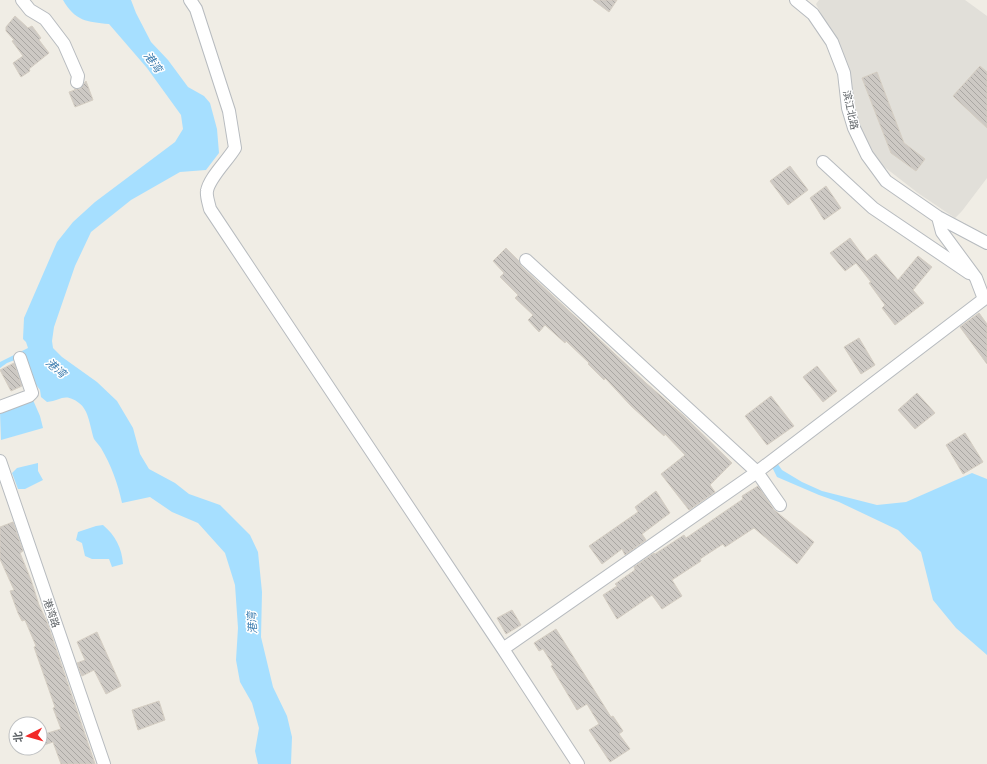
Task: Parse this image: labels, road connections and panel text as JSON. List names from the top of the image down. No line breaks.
{"streets":{"street":["滨江北路","港湾路"]},"water":["港湾"],"north":"left"}
